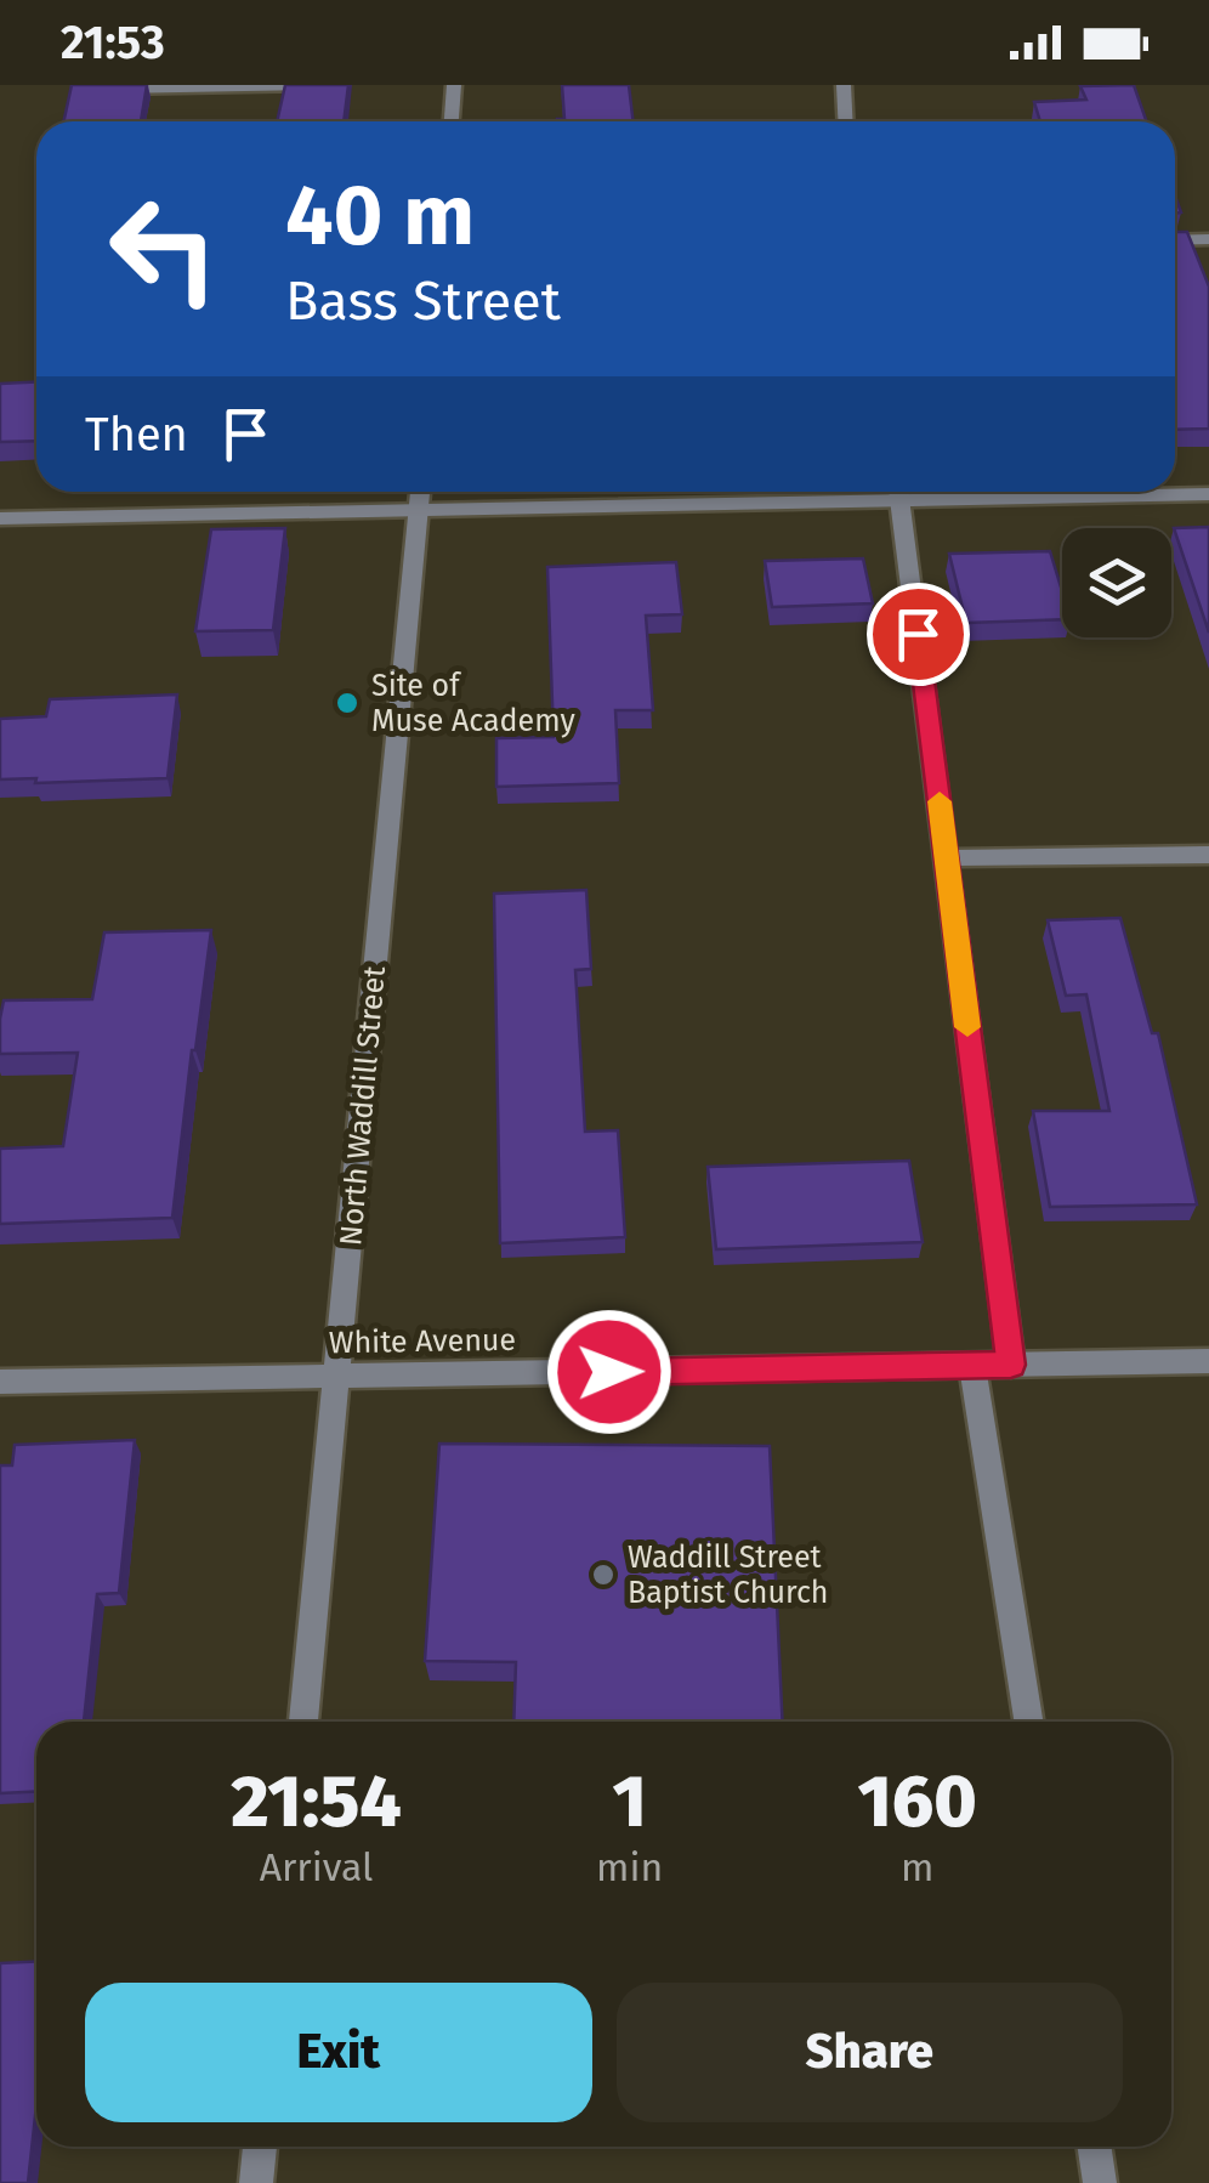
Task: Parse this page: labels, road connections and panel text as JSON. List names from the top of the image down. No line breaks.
{"streets":{"street":["North Waddill Street","White Avenue"]},"crossings":[["North Waddill Street","White Avenue"]],"places":["Site of Muse Academy","Waddill Street Baptist Church"],"page":{"status":"21:53","turn":["40 m","Bass Street"],"then":"Then","eta":["21:54","Arrival","1","min","160","m"],"buttons":["Exit","Share"]}}
